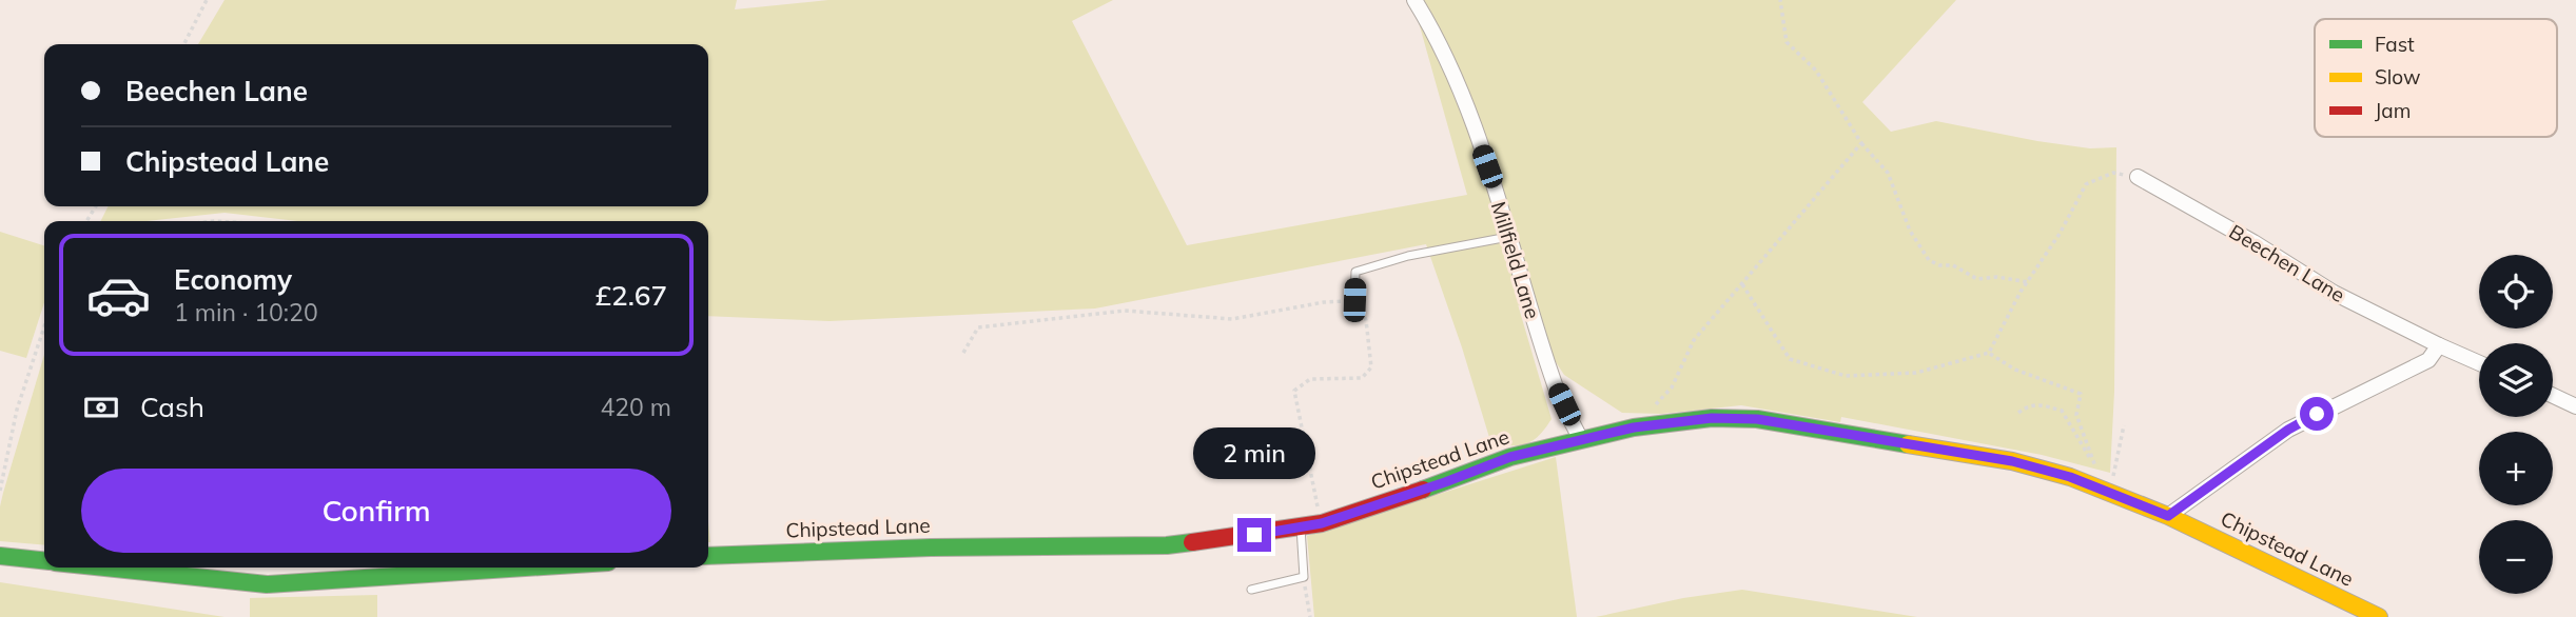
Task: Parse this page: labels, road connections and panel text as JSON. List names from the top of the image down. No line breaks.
{"streets":{"street":["Millfield Lane","Beechen Lane","Chipstead Lane"]},"crossings":[["Millfield Lane","Chipstead Lane"]],"legend":["Fast","Slow","Jam"],"page":{"banner":["Beechen Lane","Chipstead Lane"],"list":[{"name":"Economy","note":"1 min · 10:20","value":"£2.67"}],"map_buttons":["+","−"],"pay":["Cash","420 m"],"bubble":"2 min","buttons":"Confirm"}}
